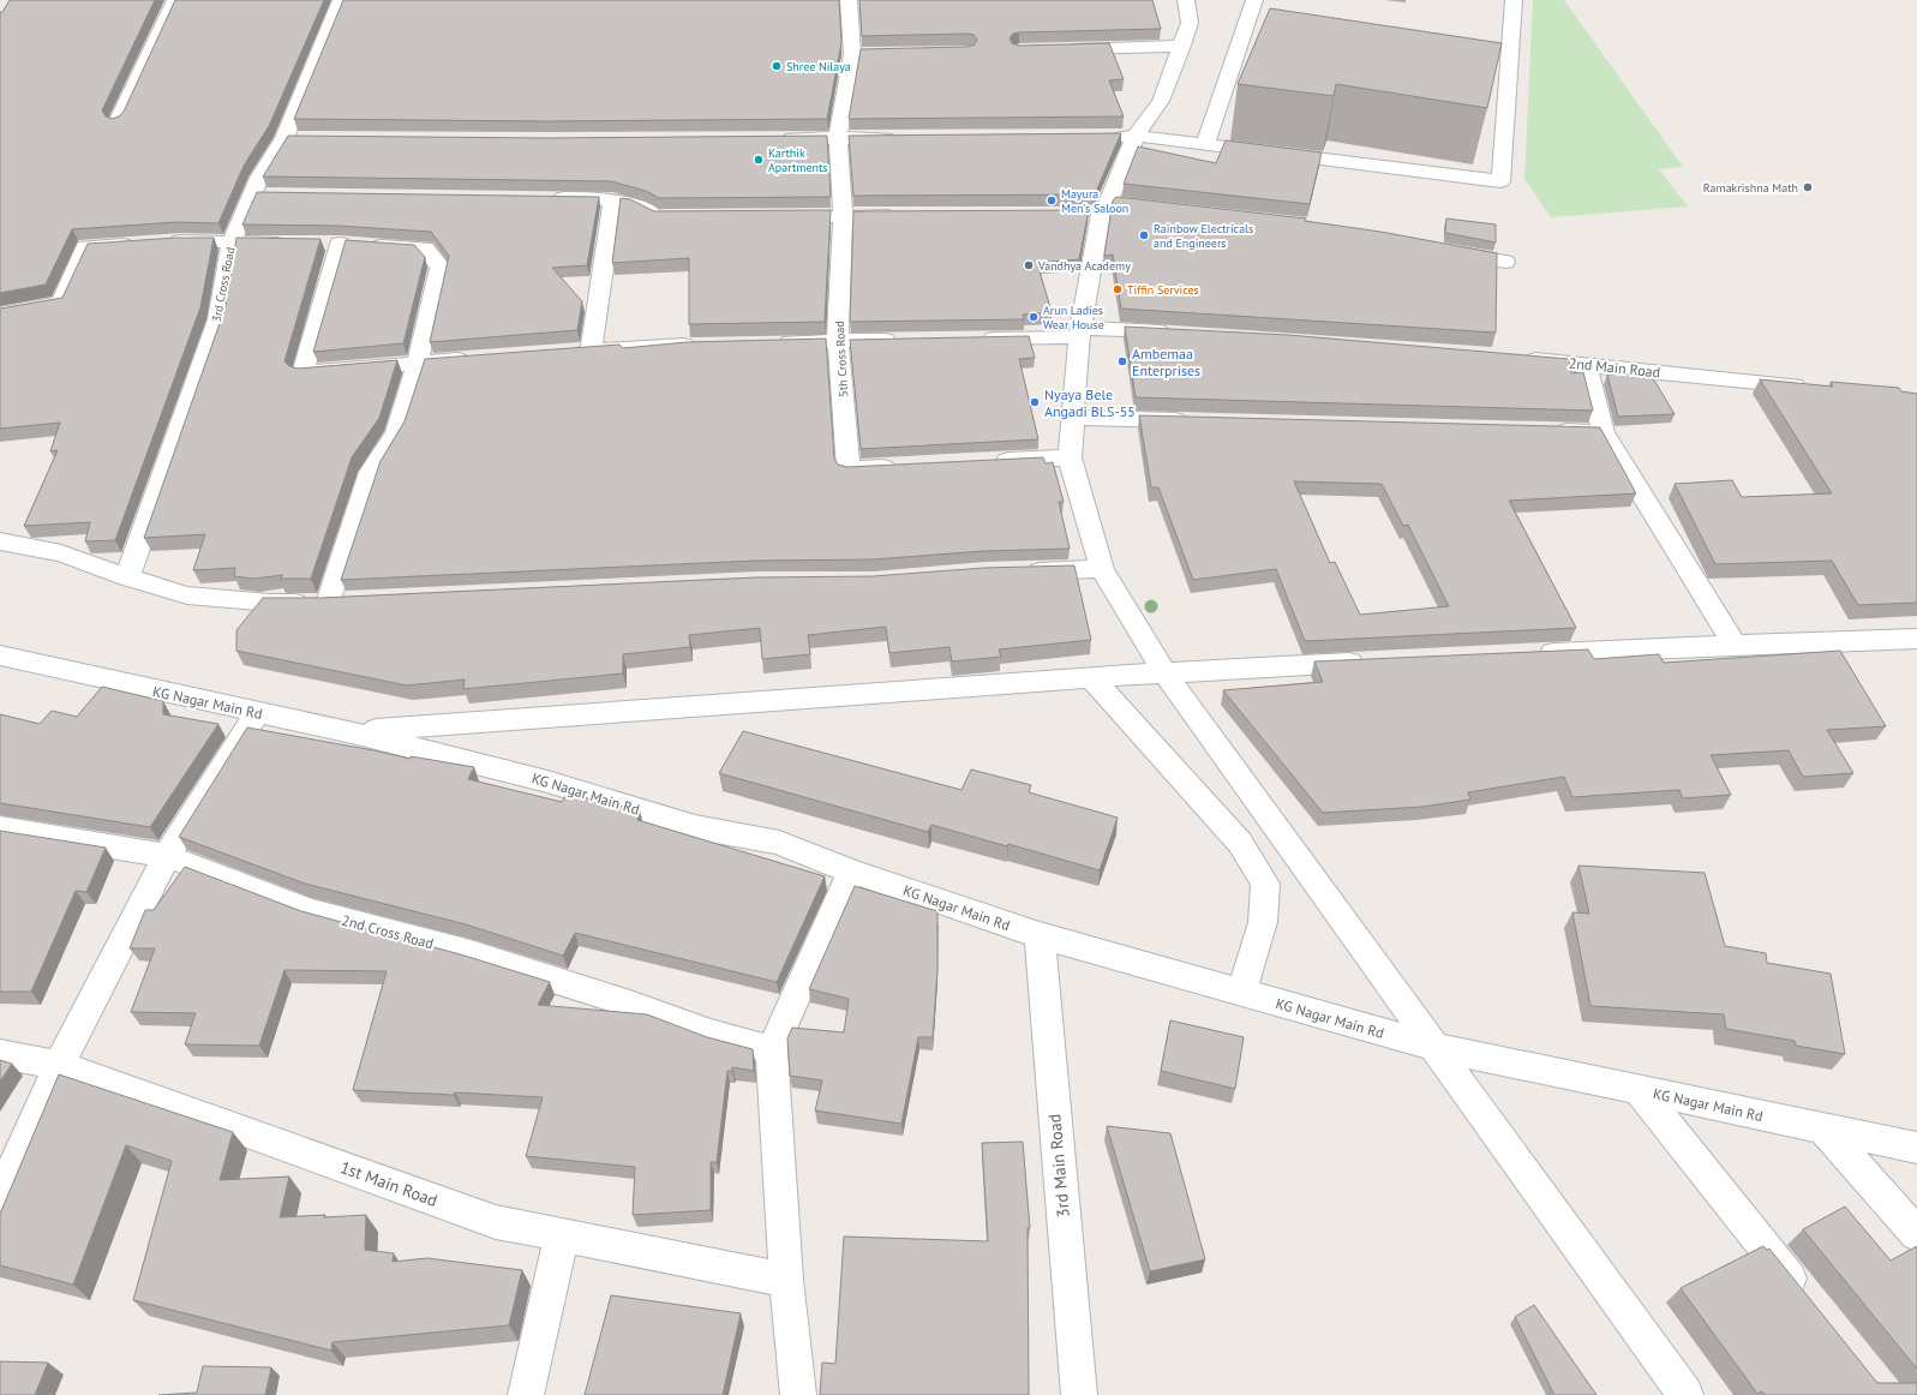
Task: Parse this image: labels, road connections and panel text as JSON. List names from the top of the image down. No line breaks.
{"streets":{"street":["3rd Cross Road","5th Cross Road","2nd Main Road","KG Nagar Main Rd","2nd Cross Road","3rd Main Road","1st Main Road"]},"crossings":[["KG Nagar Main Rd","3rd Main Road"]],"places":["Shree Nilaya","Karthik Apartments","Ramakrishna Math","Mayura Men's Saloon","Rainbow Electricals and Engineers","Vandhya Academy","Tiffin Services","Arun Ladies Wear House","Ambemaa Enterprises","Nyaya Bele Angadi BLS-55"]}
